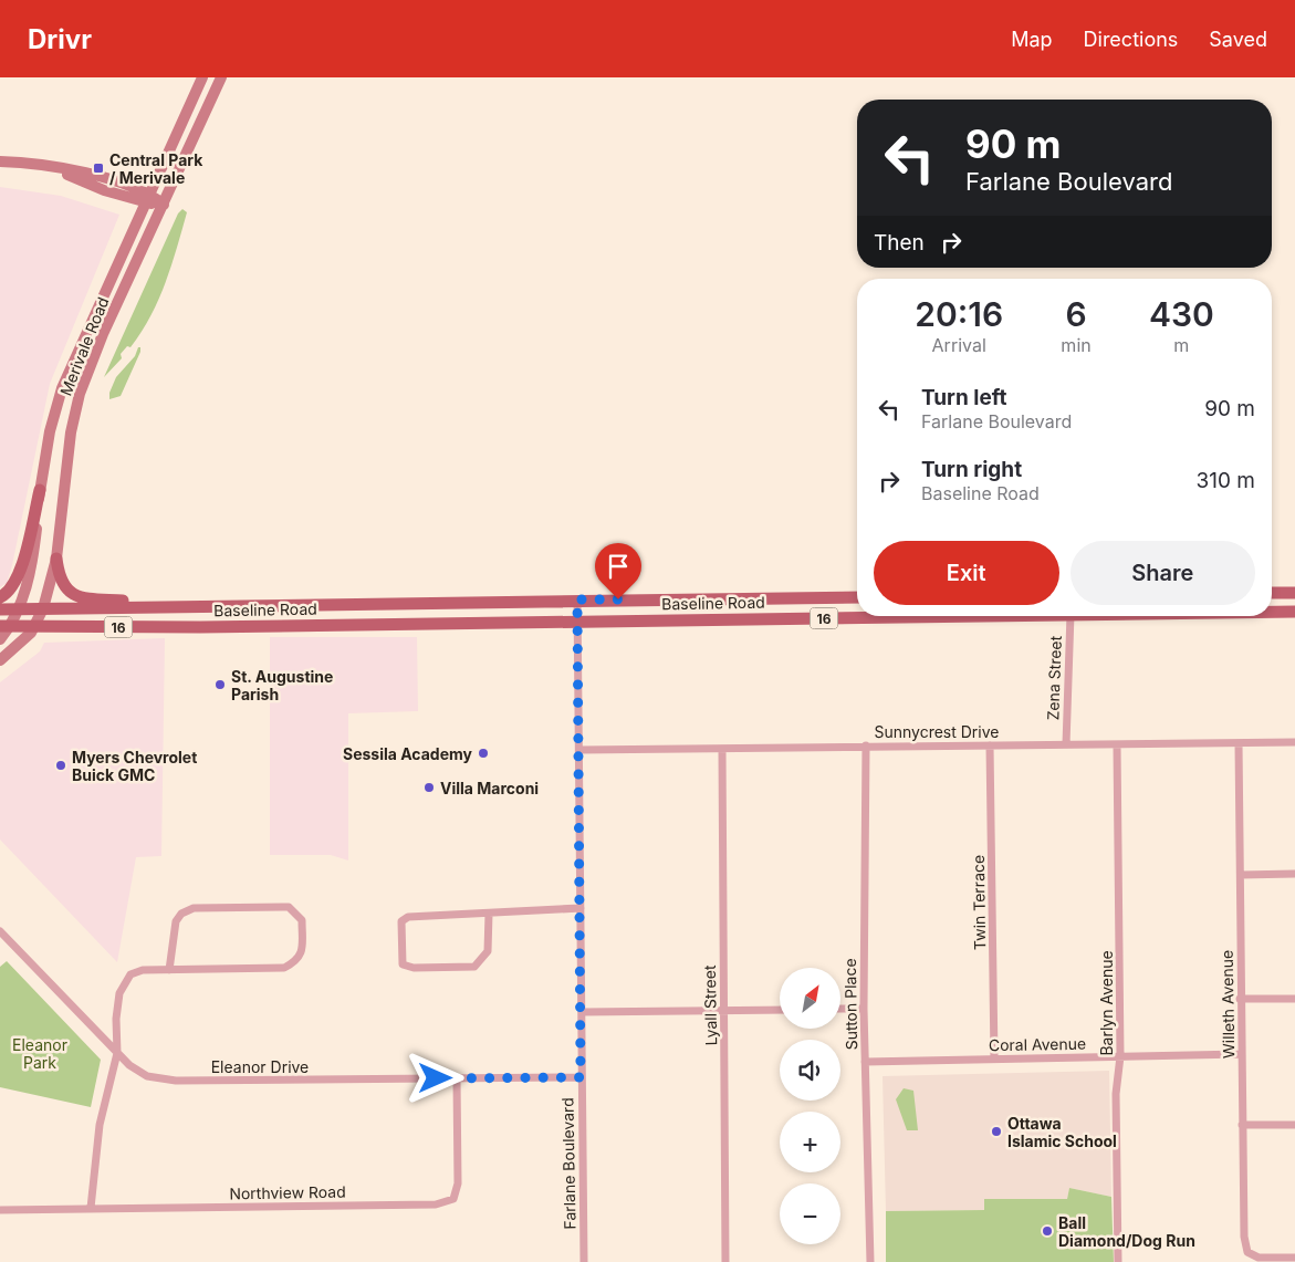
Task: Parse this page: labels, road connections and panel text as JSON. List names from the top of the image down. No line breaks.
{"streets":{"main road":["Merivale Road","Baseline Road","16"],"street":["Zena Street","Sunnycrest Drive","Twin Terrace","Barlyn Avenue","Sutton Place","Willeth Avenue","Lyall Street","Coral Avenue","Eleanor Drive","Farlane Boulevard","Northview Road"]},"crossings":[["Merivale Road","Baseline Road"],["Baseline Road","Farlane Boulevard"],["Zena Street","Sunnycrest Drive"],["Sunnycrest Drive","Twin Terrace"],["Sunnycrest Drive","Barlyn Avenue"],["Sunnycrest Drive","Sutton Place"],["Sunnycrest Drive","Willeth Avenue"],["Sunnycrest Drive","Lyall Street"],["Sunnycrest Drive","Farlane Boulevard"],["Twin Terrace","Coral Avenue"],["Barlyn Avenue","Coral Avenue"],["Sutton Place","Coral Avenue"],["Willeth Avenue","Coral Avenue"],["Eleanor Drive","Farlane Boulevard"],["Eleanor Drive","Northview Road"]],"parks":["Eleanor Park"],"places":{"transit":["Central Park / Merivale"],"other":["St. Augustine Parish","Sessila Academy","Myers Chevrolet Buick GMC","Villa Marconi","Ottawa Islamic School","Ball Diamond/Dog Run"]},"north":"top right","page":{"header":"Drivr","nav":["Map","Directions","Saved"],"turn":["90 m","Farlane Boulevard"],"then":"Then","eta":["20:16","Arrival","6","min","430","m"],"list":[{"name":"Turn left","note":"Farlane Boulevard","value":"90 m"},{"name":"Turn right","note":"Baseline Road","value":"310 m"}],"buttons":["Exit","Share"],"map_buttons":["+","−"]}}
